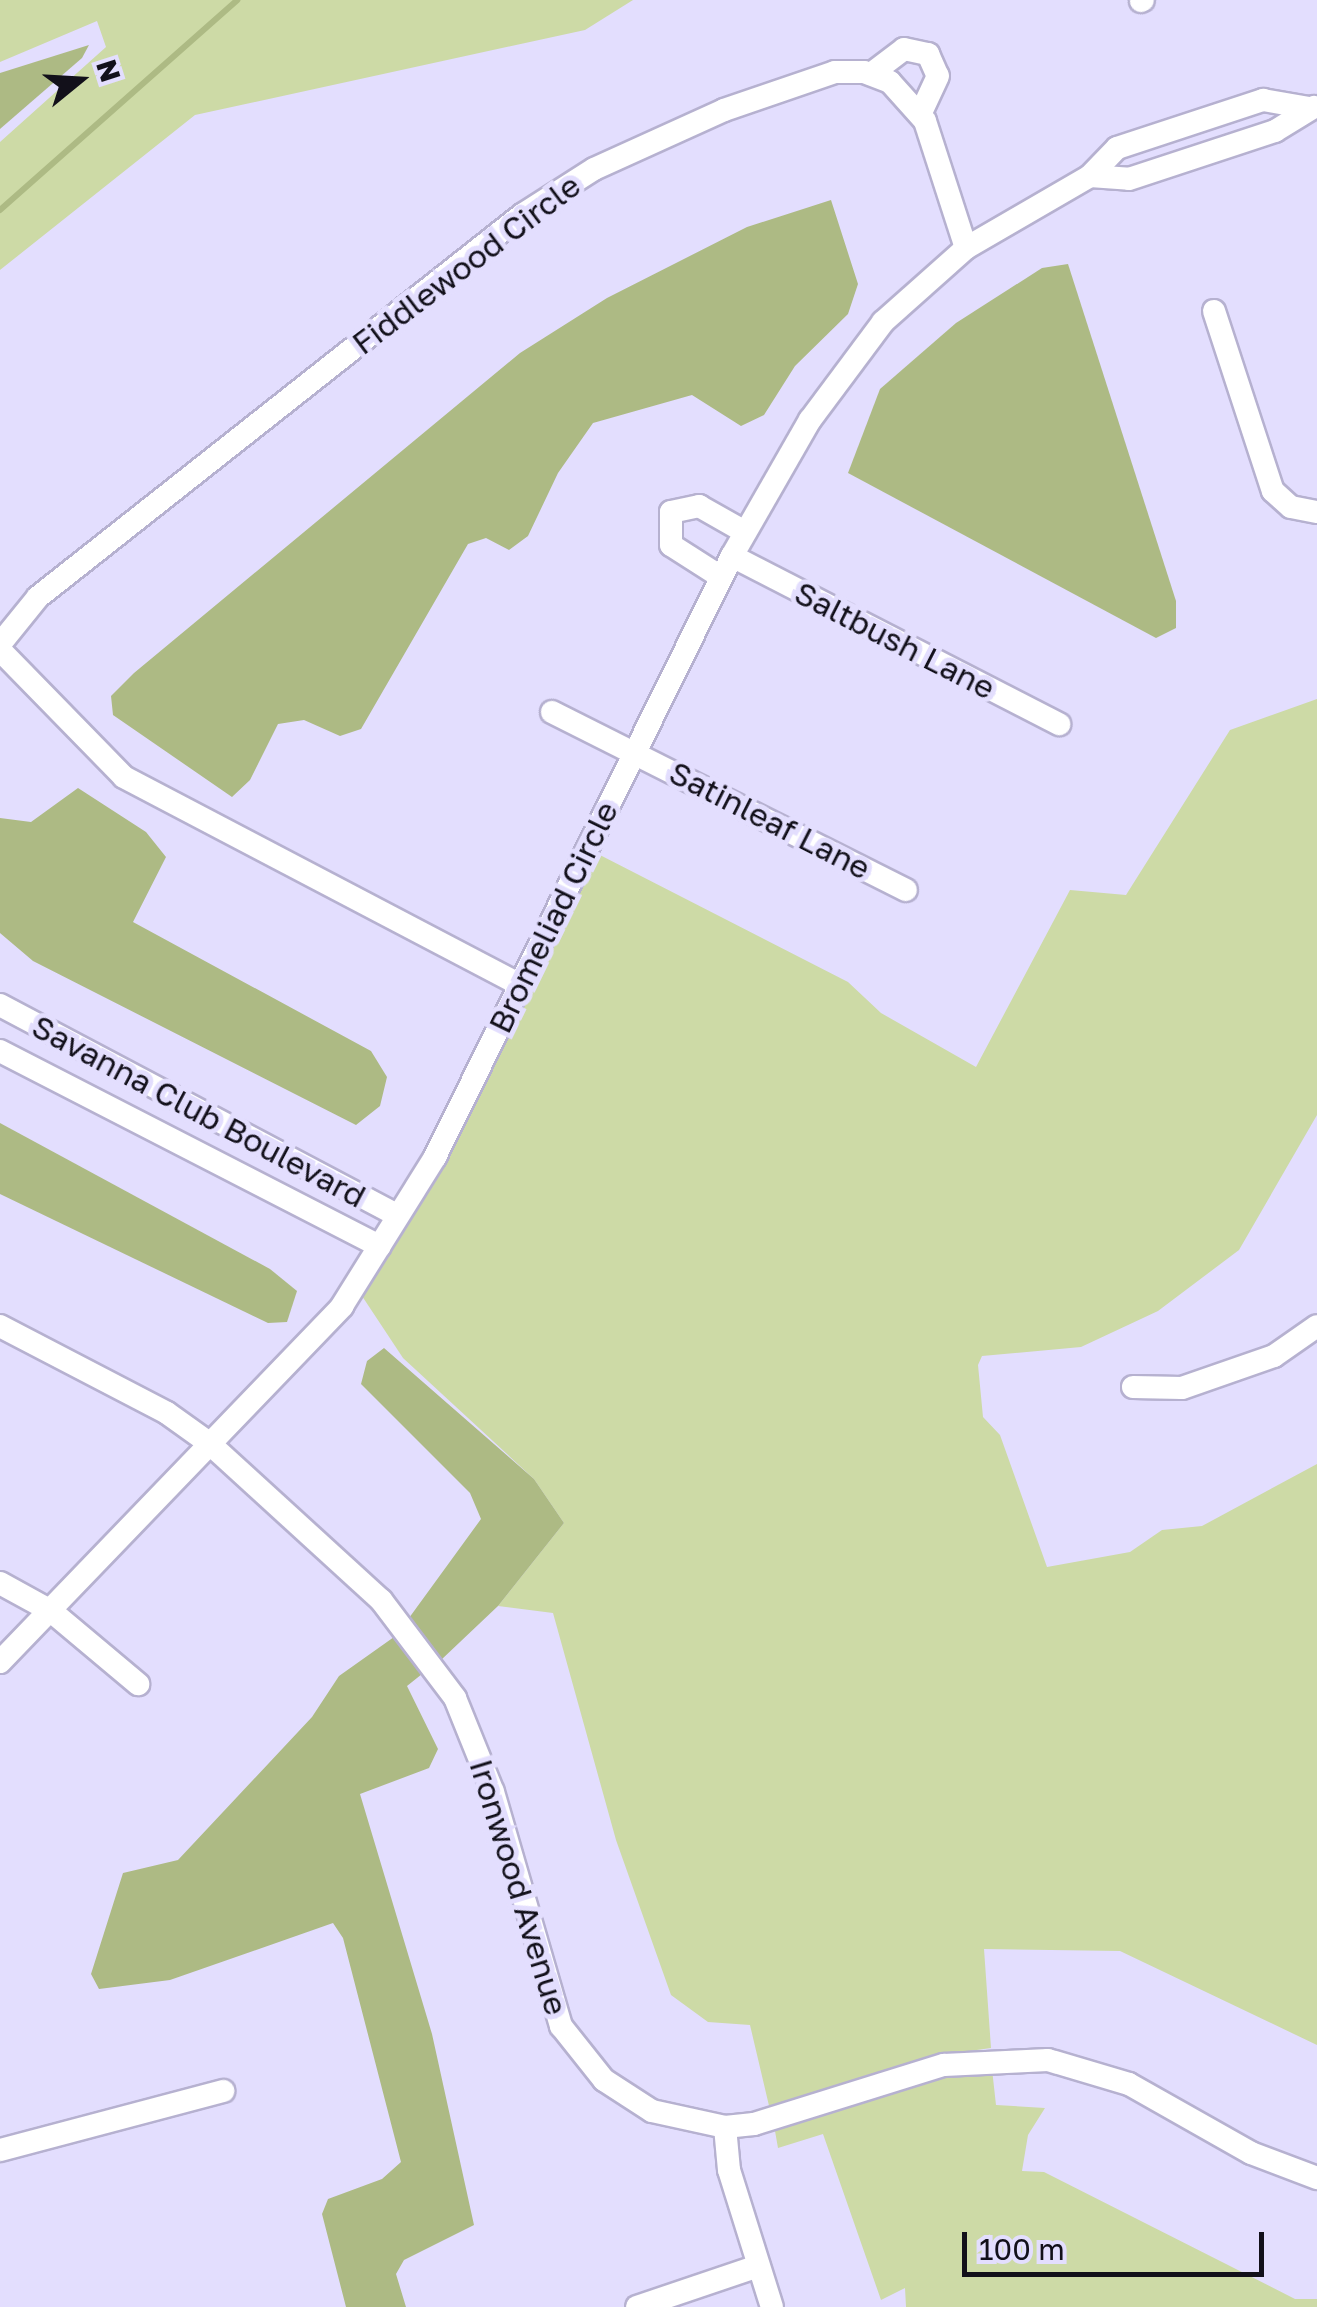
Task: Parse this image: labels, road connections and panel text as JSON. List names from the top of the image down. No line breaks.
{"streets":{"street":["Fiddlewood Circle","Saltbush Lane","Satinleaf Lane","Bromeliad Circle","Savanna Club Boulevard","Ironwood Avenue"]},"crossings":[["Fiddlewood Circle","Bromeliad Circle"],["Saltbush Lane","Bromeliad Circle"],["Satinleaf Lane","Bromeliad Circle"],["Bromeliad Circle","Savanna Club Boulevard"],["Bromeliad Circle","Ironwood Avenue"]],"scale_bar":"100 m","north":"right"}
